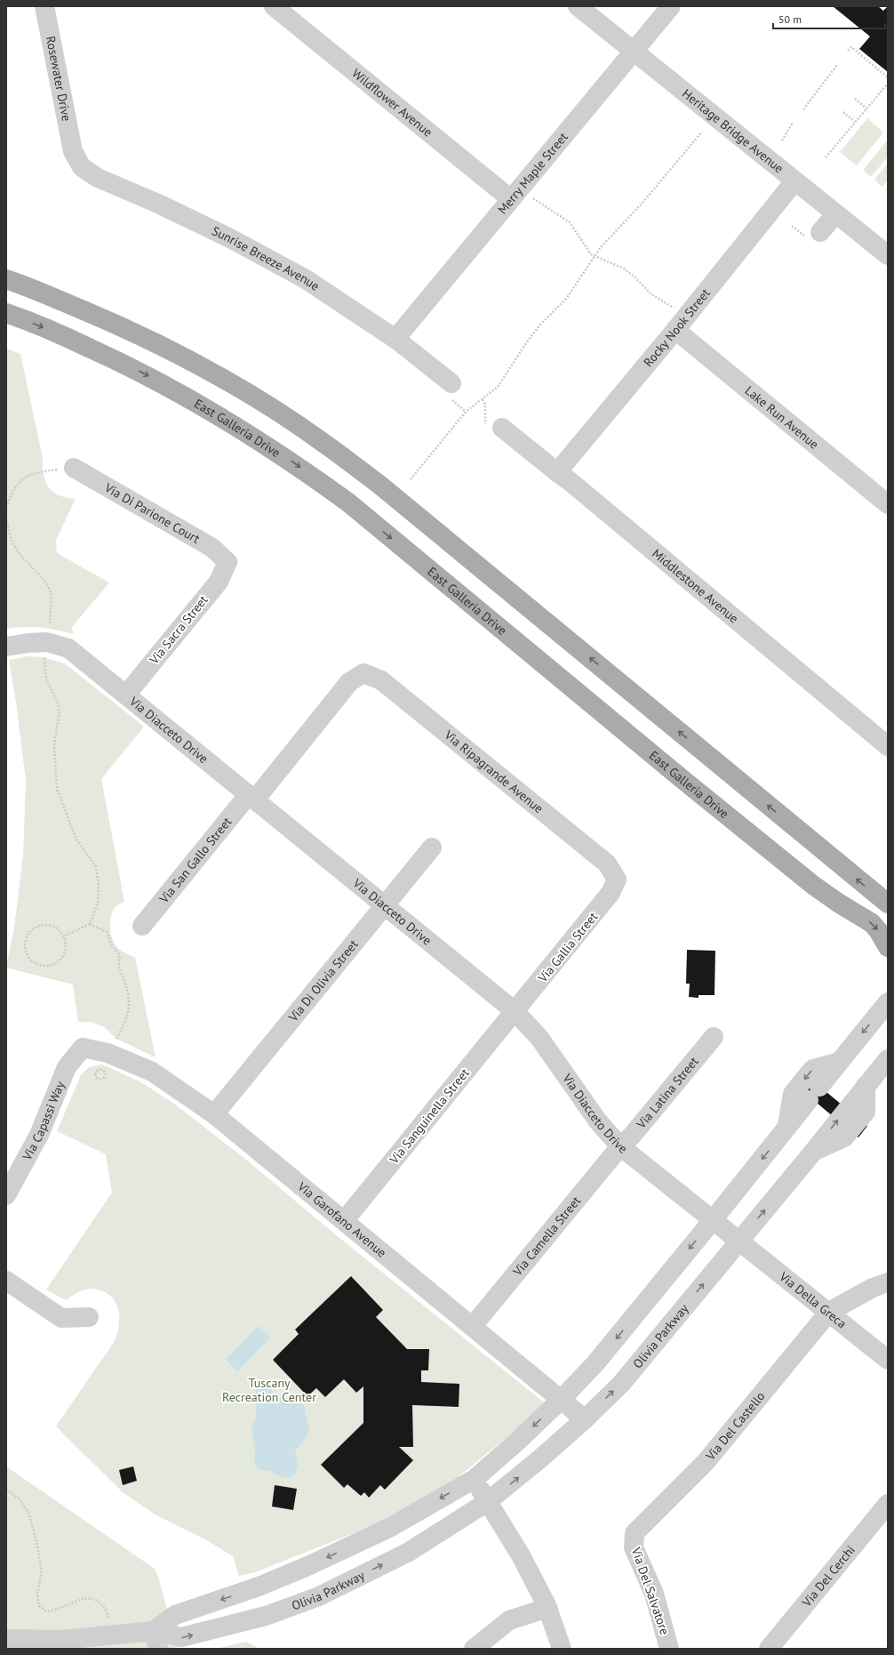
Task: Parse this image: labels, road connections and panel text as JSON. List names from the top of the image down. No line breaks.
{"streets":{"main road":["East Galleria Drive"],"street":["Rosewater Drive","Wildflower Avenue","Heritage Bridge Avenue","Merry Maple Street","Sunrise Breeze Avenue","Rocky Nook Street","Lake Run Avenue","Via Di Parione Court","Middlestone Avenue","Via Sacra Street","Via Diacceto Drive","Via Ripagrande Avenue","Via San Gallo Street","Via Gallia Street","Via Di Olivia Street","Via Latina Street","Via Sanguinella Street","Via Capassi Way","Via Garofano Avenue","Via Camella Street","Via Della Greca","Olivia Parkway","Via Del Castello","Via Del Cerchi","Via Del Salvatore"]},"crossings":[["Rosewater Drive","Sunrise Breeze Avenue"],["Wildflower Avenue","Merry Maple Street"],["Heritage Bridge Avenue","Merry Maple Street"],["Heritage Bridge Avenue","Rocky Nook Street"],["Merry Maple Street","Sunrise Breeze Avenue"],["Rocky Nook Street","Lake Run Avenue"],["Rocky Nook Street","Middlestone Avenue"],["Via Di Parione Court","Via Sacra Street"],["Via Sacra Street","Via Diacceto Drive"],["Via Diacceto Drive","Via San Gallo Street"],["Via Diacceto Drive","Via Gallia Street"],["Via Diacceto Drive","Via Di Olivia Street"],["Via Diacceto Drive","Via Latina Street"],["Via Diacceto Drive","Via Sanguinella Street"],["Via Diacceto Drive","Via Camella Street"],["Via Diacceto Drive","Via Della Greca"],["Via Diacceto Drive","Olivia Parkway"],["Via Ripagrande Avenue","Via San Gallo Street"],["Via Ripagrande Avenue","Via Gallia Street"],["Via Gallia Street","Via Sanguinella Street"],["Via Di Olivia Street","Via Garofano Avenue"],["Via Latina Street","Via Camella Street"],["Via Sanguinella Street","Via Garofano Avenue"],["Via Capassi Way","Via Garofano Avenue"],["Via Garofano Avenue","Via Camella Street"],["Via Garofano Avenue","Olivia Parkway"],["Via Della Greca","Olivia Parkway"],["Via Della Greca","Via Del Castello"],["Via Del Castello","Via Del Salvatore"]],"parks":["Tuscany Recreation Center"],"scale_bar":"50 m"}
